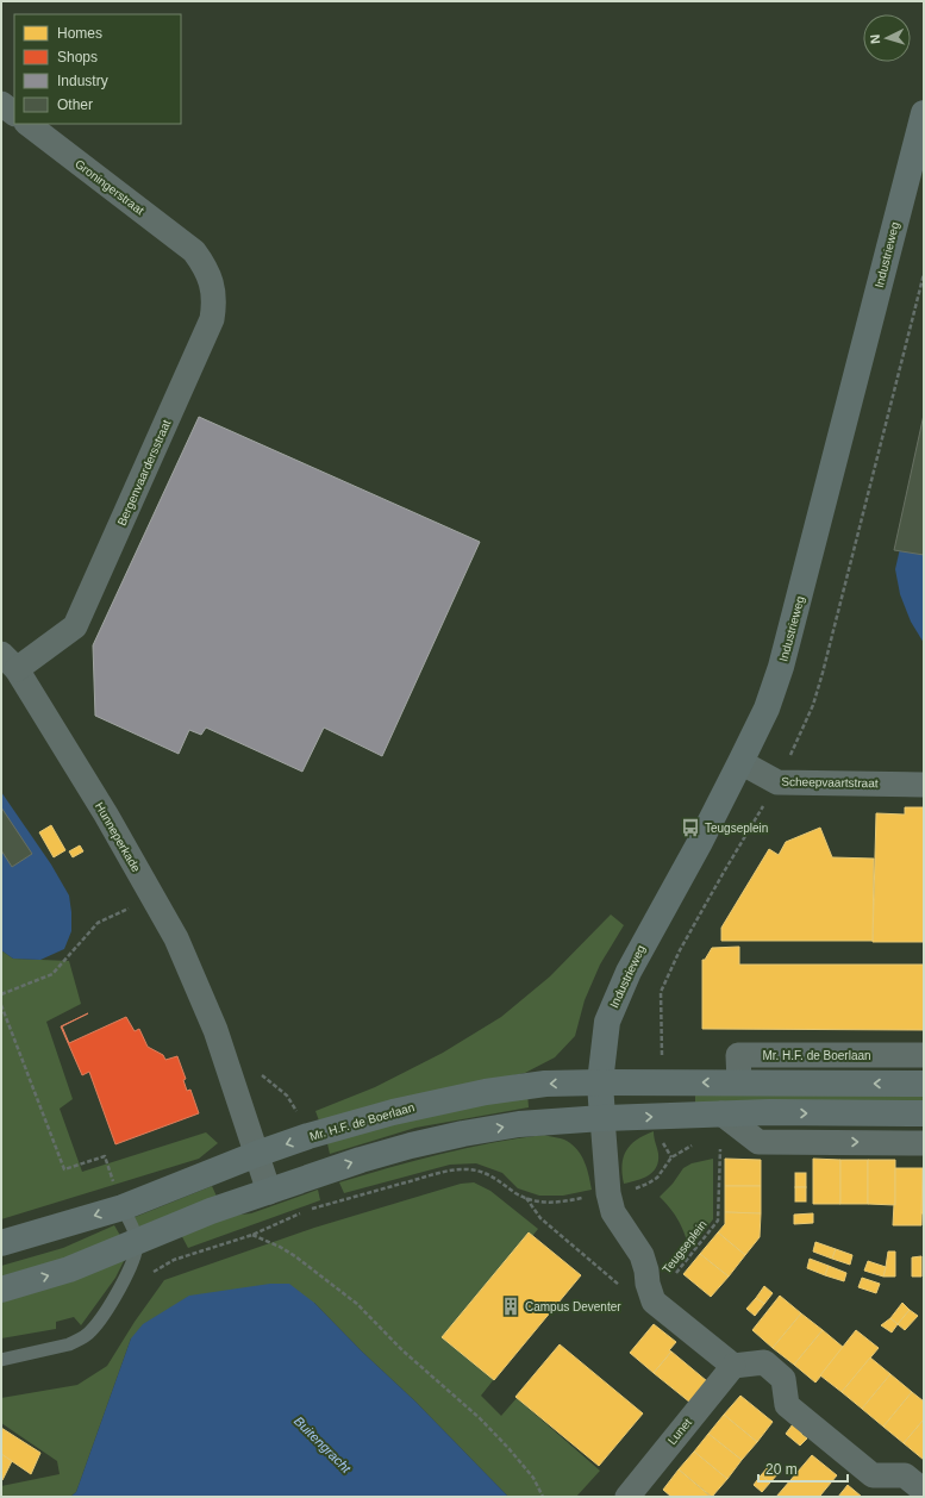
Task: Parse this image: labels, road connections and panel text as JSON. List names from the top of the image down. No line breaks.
{"streets":{"street":["Groningerstraat","Industrieweg","Bergenvaardersstraat","Scheepvaartstraat","Hunneperkade","Mr. H.F. de Boerlaan","Lunet"],"path":["Teugseplein"]},"crossings":[["Groningerstraat","Bergenvaardersstraat"],["Industrieweg","Scheepvaartstraat"],["Industrieweg","Mr. H.F. de Boerlaan"],["Bergenvaardersstraat","Hunneperkade"],["Hunneperkade","Mr. H.F. de Boerlaan"]],"water":["Buitengracht"],"places":{"bus stop":["Teugseplein"],"building":["Campus Deventer"]},"legend":["Homes","Shops","Industry","Other"],"scale_bar":"20 m","north":"left"}
